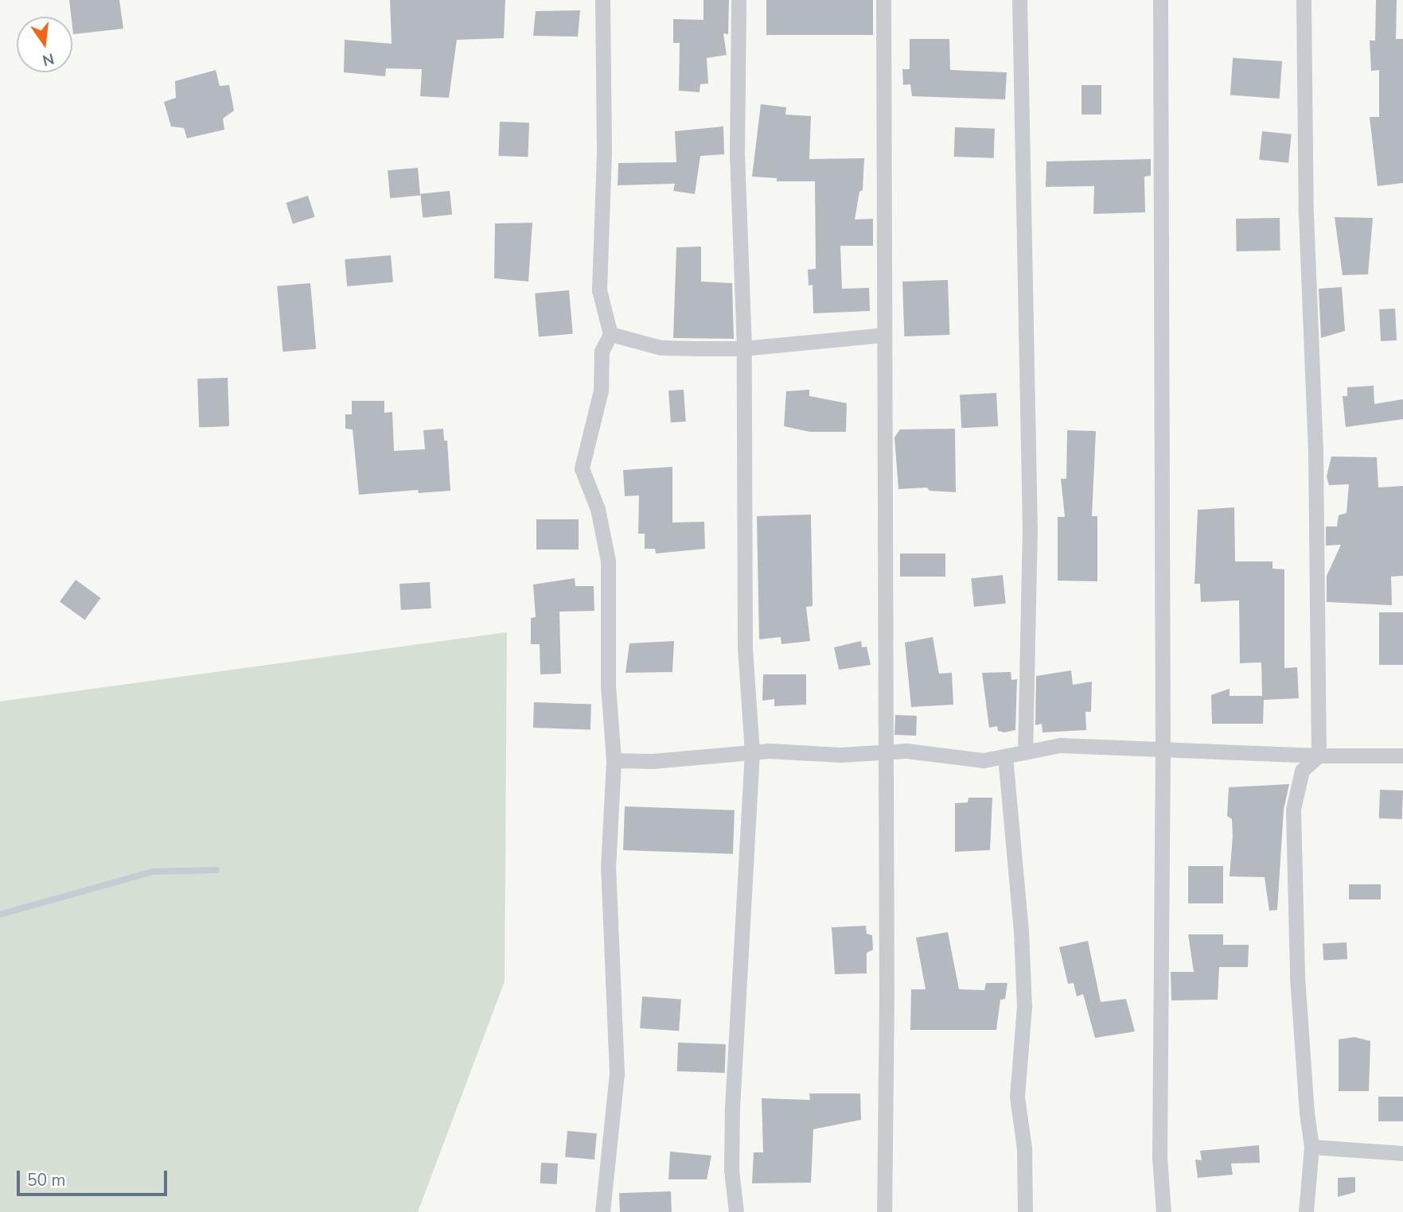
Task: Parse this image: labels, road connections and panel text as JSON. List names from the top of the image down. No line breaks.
{"scale_bar":"50 m","north":"bottom"}
